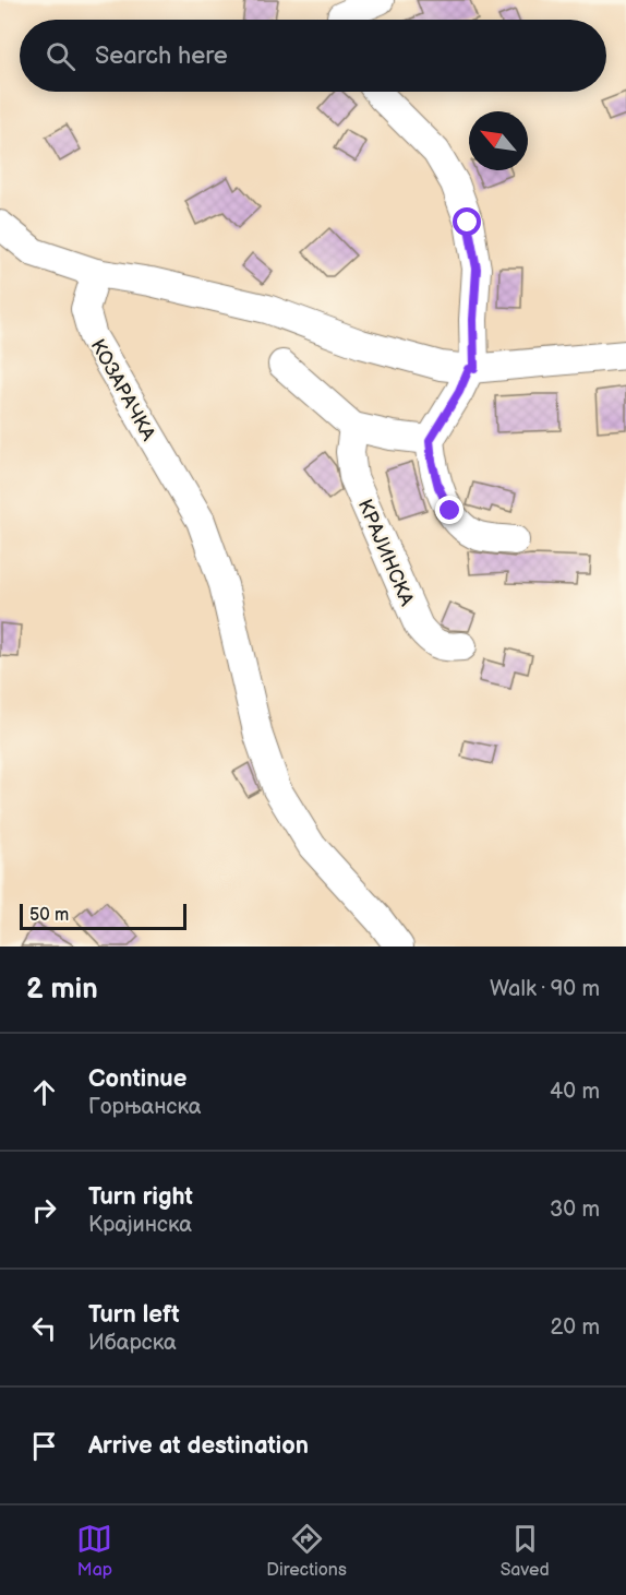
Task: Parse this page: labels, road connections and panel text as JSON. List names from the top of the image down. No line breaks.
{"streets":{"street":["КОЗАРАЧКА","КРАЈИНСКА"]},"scale_bar":"50 m","north":"top left","page":{"search":"Search here","scale":"50 m","heading":["2 min","Walk · 90 m"],"list":[["Continue","Горњанска","40 m"],["Turn right","Крајинска","30 m"],["Turn left","Ибарска","20 m"],"Arrive at destination"],"nav":["Map","Directions","Saved"]}}
